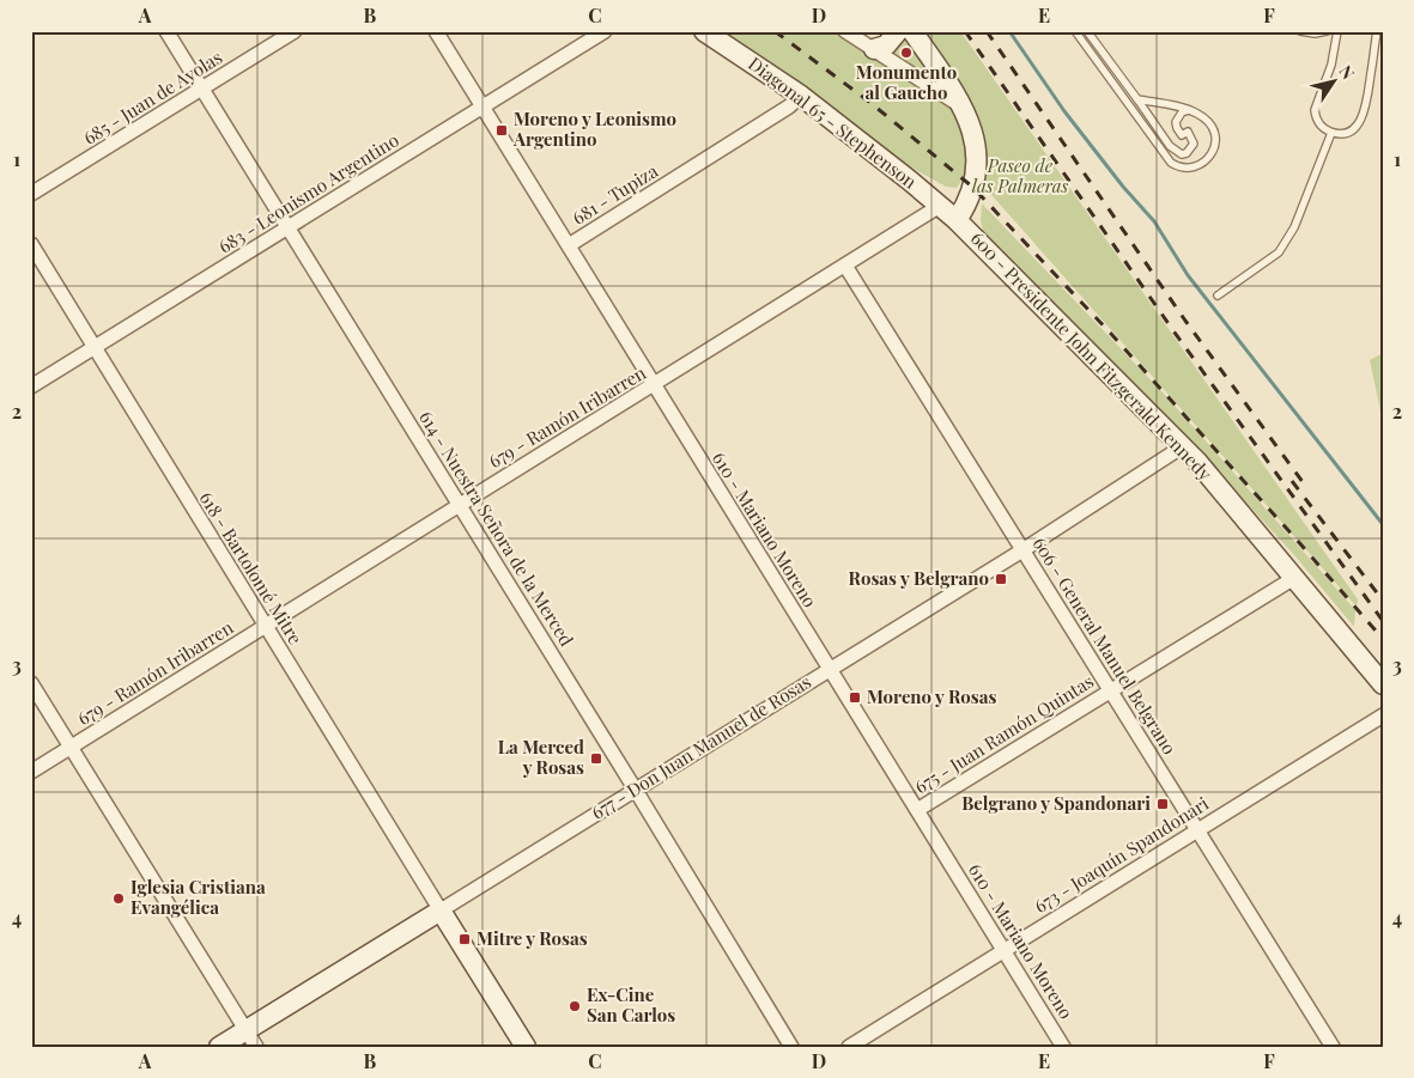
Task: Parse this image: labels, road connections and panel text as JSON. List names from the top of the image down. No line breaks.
{"streets":{"street":["685 - Juan de Ayolas","Diagonal 65 - Stephenson","683 - Leonismo Argentino","681 - Tupiza","600 - Presidente John Fitzgerald Kennedy","679 - Ramón Iribarren","614 - Nuestra Señora de la Merced","610 - Mariano Moreno","618 - Bartolomé Mitre","606 - General Manuel Belgrano","675 - Juan Ramón Quintas","677 - Don Juan Manuel de Rosas","673 - Joaquín Spandonari"]},"crossings":[["685 - Juan de Ayolas","614 - Nuestra Señora de la Merced"],["Diagonal 65 - Stephenson","681 - Tupiza"],["Diagonal 65 - Stephenson","600 - Presidente John Fitzgerald Kennedy"],["Diagonal 65 - Stephenson","679 - Ramón Iribarren"],["683 - Leonismo Argentino","614 - Nuestra Señora de la Merced"],["683 - Leonismo Argentino","610 - Mariano Moreno"],["683 - Leonismo Argentino","618 - Bartolomé Mitre"],["681 - Tupiza","610 - Mariano Moreno"],["600 - Presidente John Fitzgerald Kennedy","675 - Juan Ramón Quintas"],["600 - Presidente John Fitzgerald Kennedy","677 - Don Juan Manuel de Rosas"],["679 - Ramón Iribarren","614 - Nuestra Señora de la Merced"],["679 - Ramón Iribarren","610 - Mariano Moreno"],["679 - Ramón Iribarren","618 - Bartolomé Mitre"],["679 - Ramón Iribarren","606 - General Manuel Belgrano"],["614 - Nuestra Señora de la Merced","677 - Don Juan Manuel de Rosas"],["610 - Mariano Moreno","675 - Juan Ramón Quintas"],["610 - Mariano Moreno","677 - Don Juan Manuel de Rosas"],["610 - Mariano Moreno","673 - Joaquín Spandonari"],["618 - Bartolomé Mitre","677 - Don Juan Manuel de Rosas"],["606 - General Manuel Belgrano","675 - Juan Ramón Quintas"],["606 - General Manuel Belgrano","677 - Don Juan Manuel de Rosas"],["606 - General Manuel Belgrano","673 - Joaquín Spandonari"]],"parks":["Paseo de las Palmeras"],"places":{"other":["Monumento al Gaucho","Iglesia Cristiana Evangélica","Ex-Cine San Carlos"],"transit":["Moreno y Leonismo Argentino","Rosas y Belgrano","Moreno y Rosas","La Merced y Rosas","Belgrano y Spandonari","Mitre y Rosas"]},"north":"top right","grid":{"columns":["A","B","C","D","E","F"],"rows":["1","2","3","4"]}}
